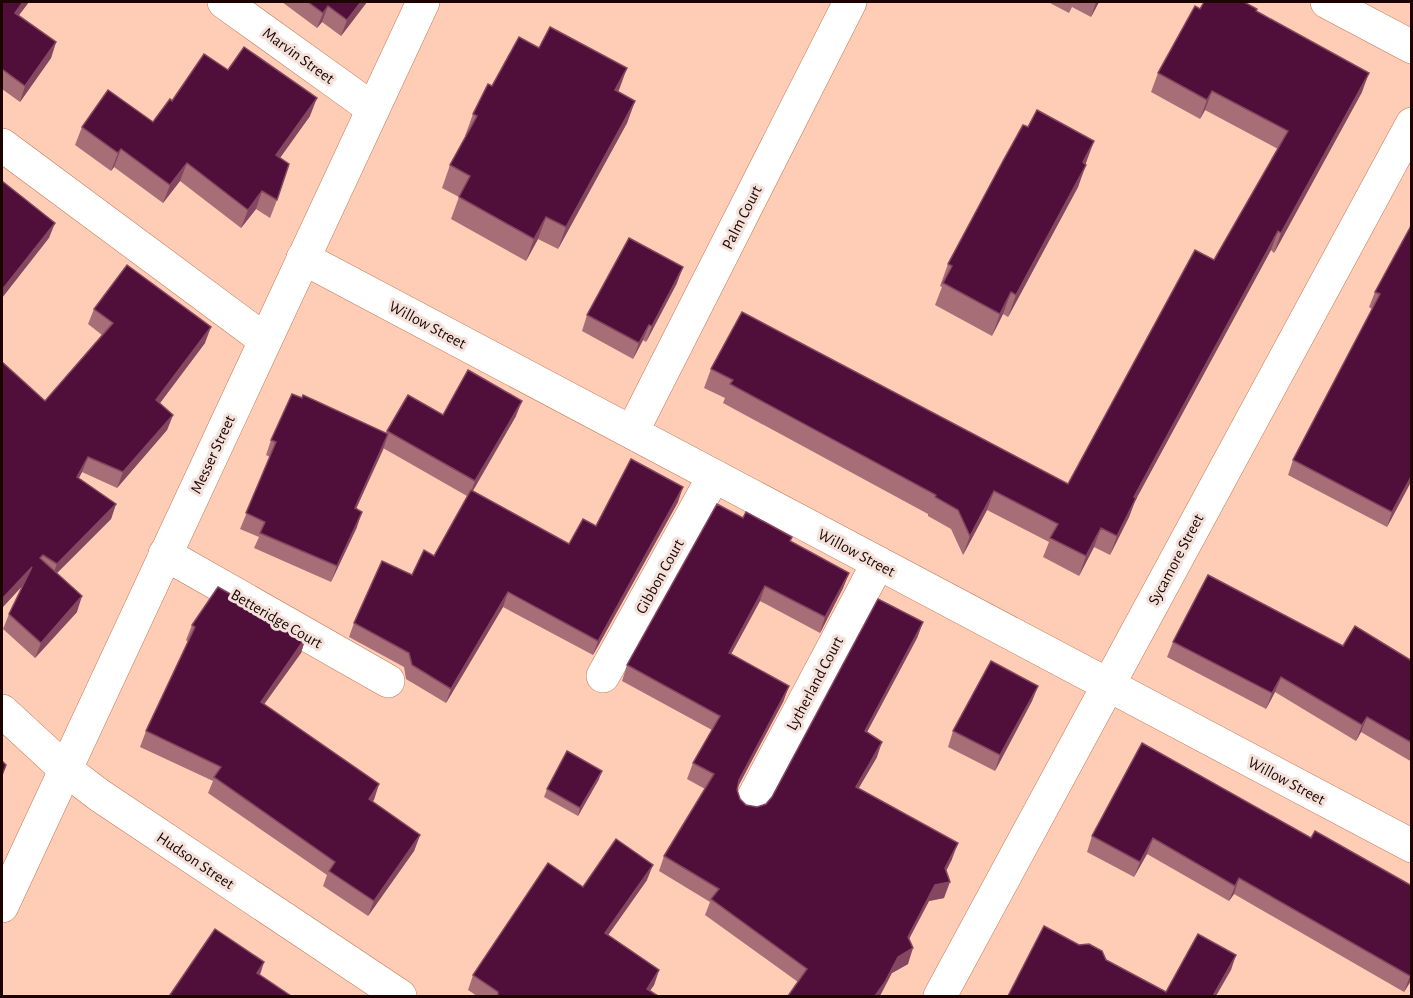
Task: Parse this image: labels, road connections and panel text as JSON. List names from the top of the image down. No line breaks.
{"streets":{"street":["Marvin Street","Palm Court","Willow Street","Messer Street","Sycamore Street","Gibbon Court","Betteridge Court","Lytherland Court","Hudson Street"]},"crossings":[["Marvin Street","Messer Street"],["Palm Court","Willow Street"],["Willow Street","Messer Street"],["Willow Street","Sycamore Street"],["Willow Street","Gibbon Court"],["Willow Street","Lytherland Court"],["Messer Street","Betteridge Court"],["Messer Street","Hudson Street"]]}
